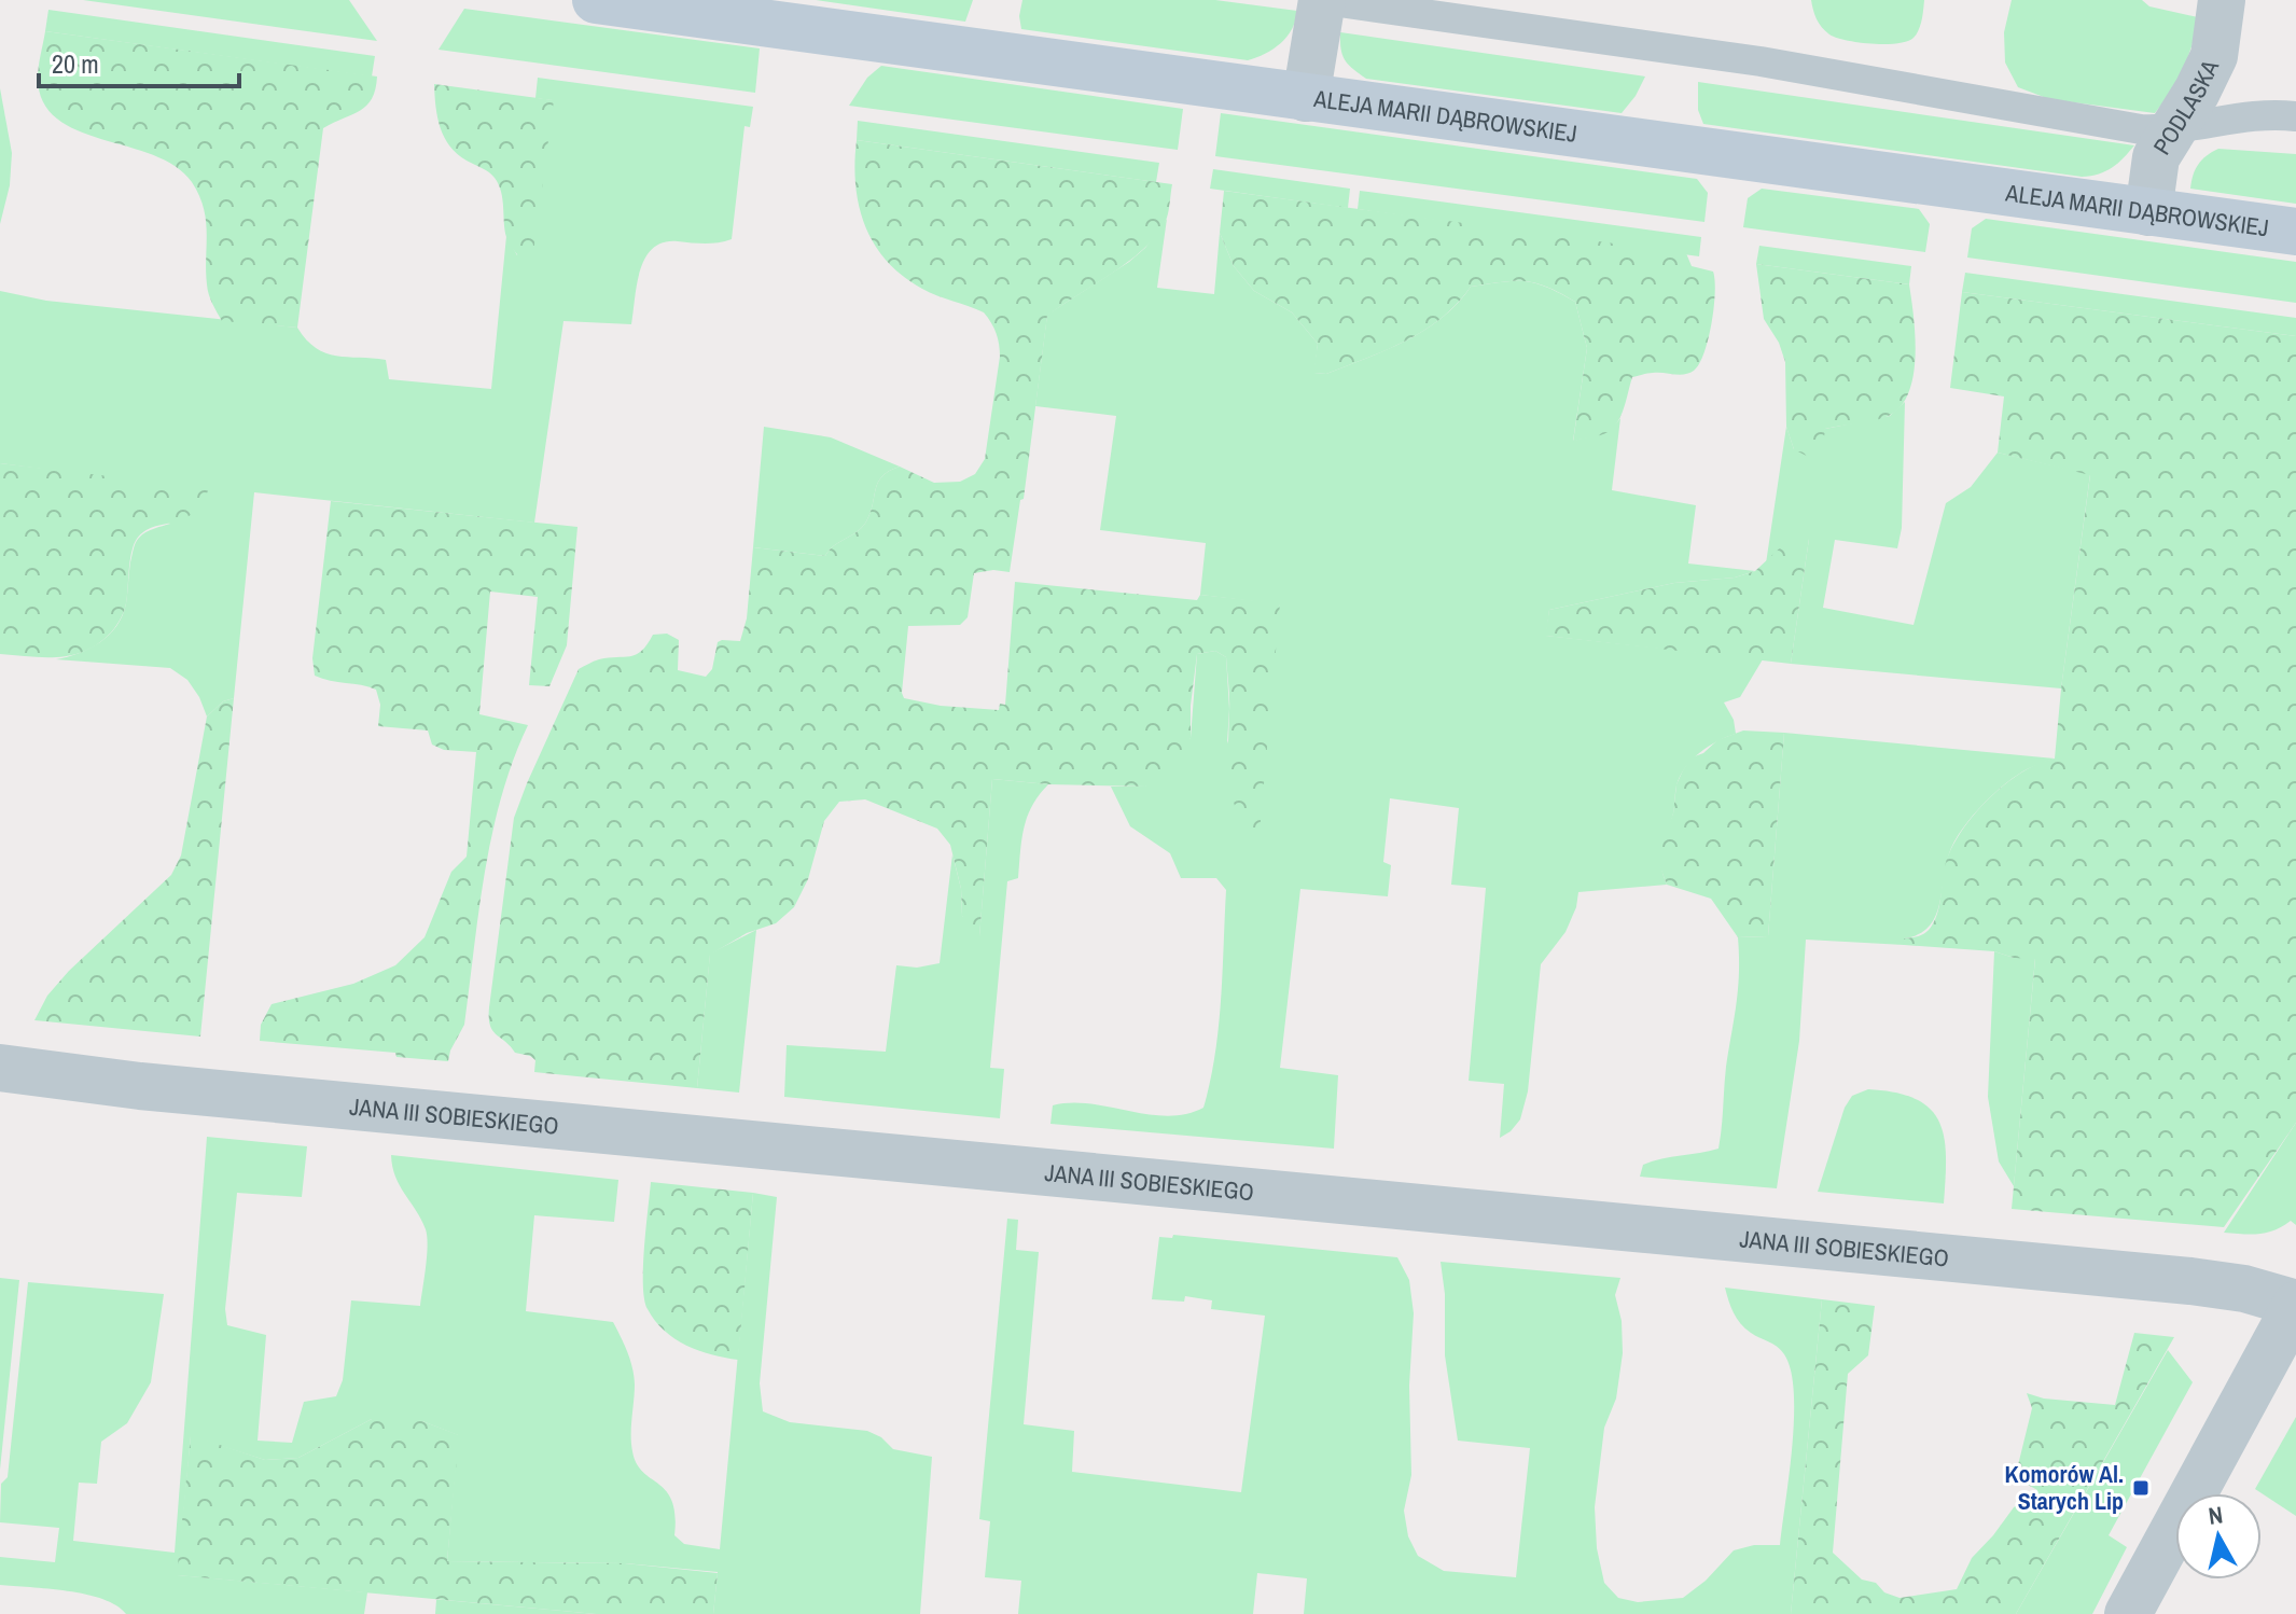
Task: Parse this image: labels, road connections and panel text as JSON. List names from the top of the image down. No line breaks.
{"streets":{"street":["PODLASKA","ALEJA MARII DĄBROWSKIEJ","JANA III SOBIESKIEGO"]},"crossings":[["PODLASKA","ALEJA MARII DĄBROWSKIEJ"]],"places":{"transit":["Komorów Al. Starych Lip"]},"scale_bar":"20 m","north":"top"}
